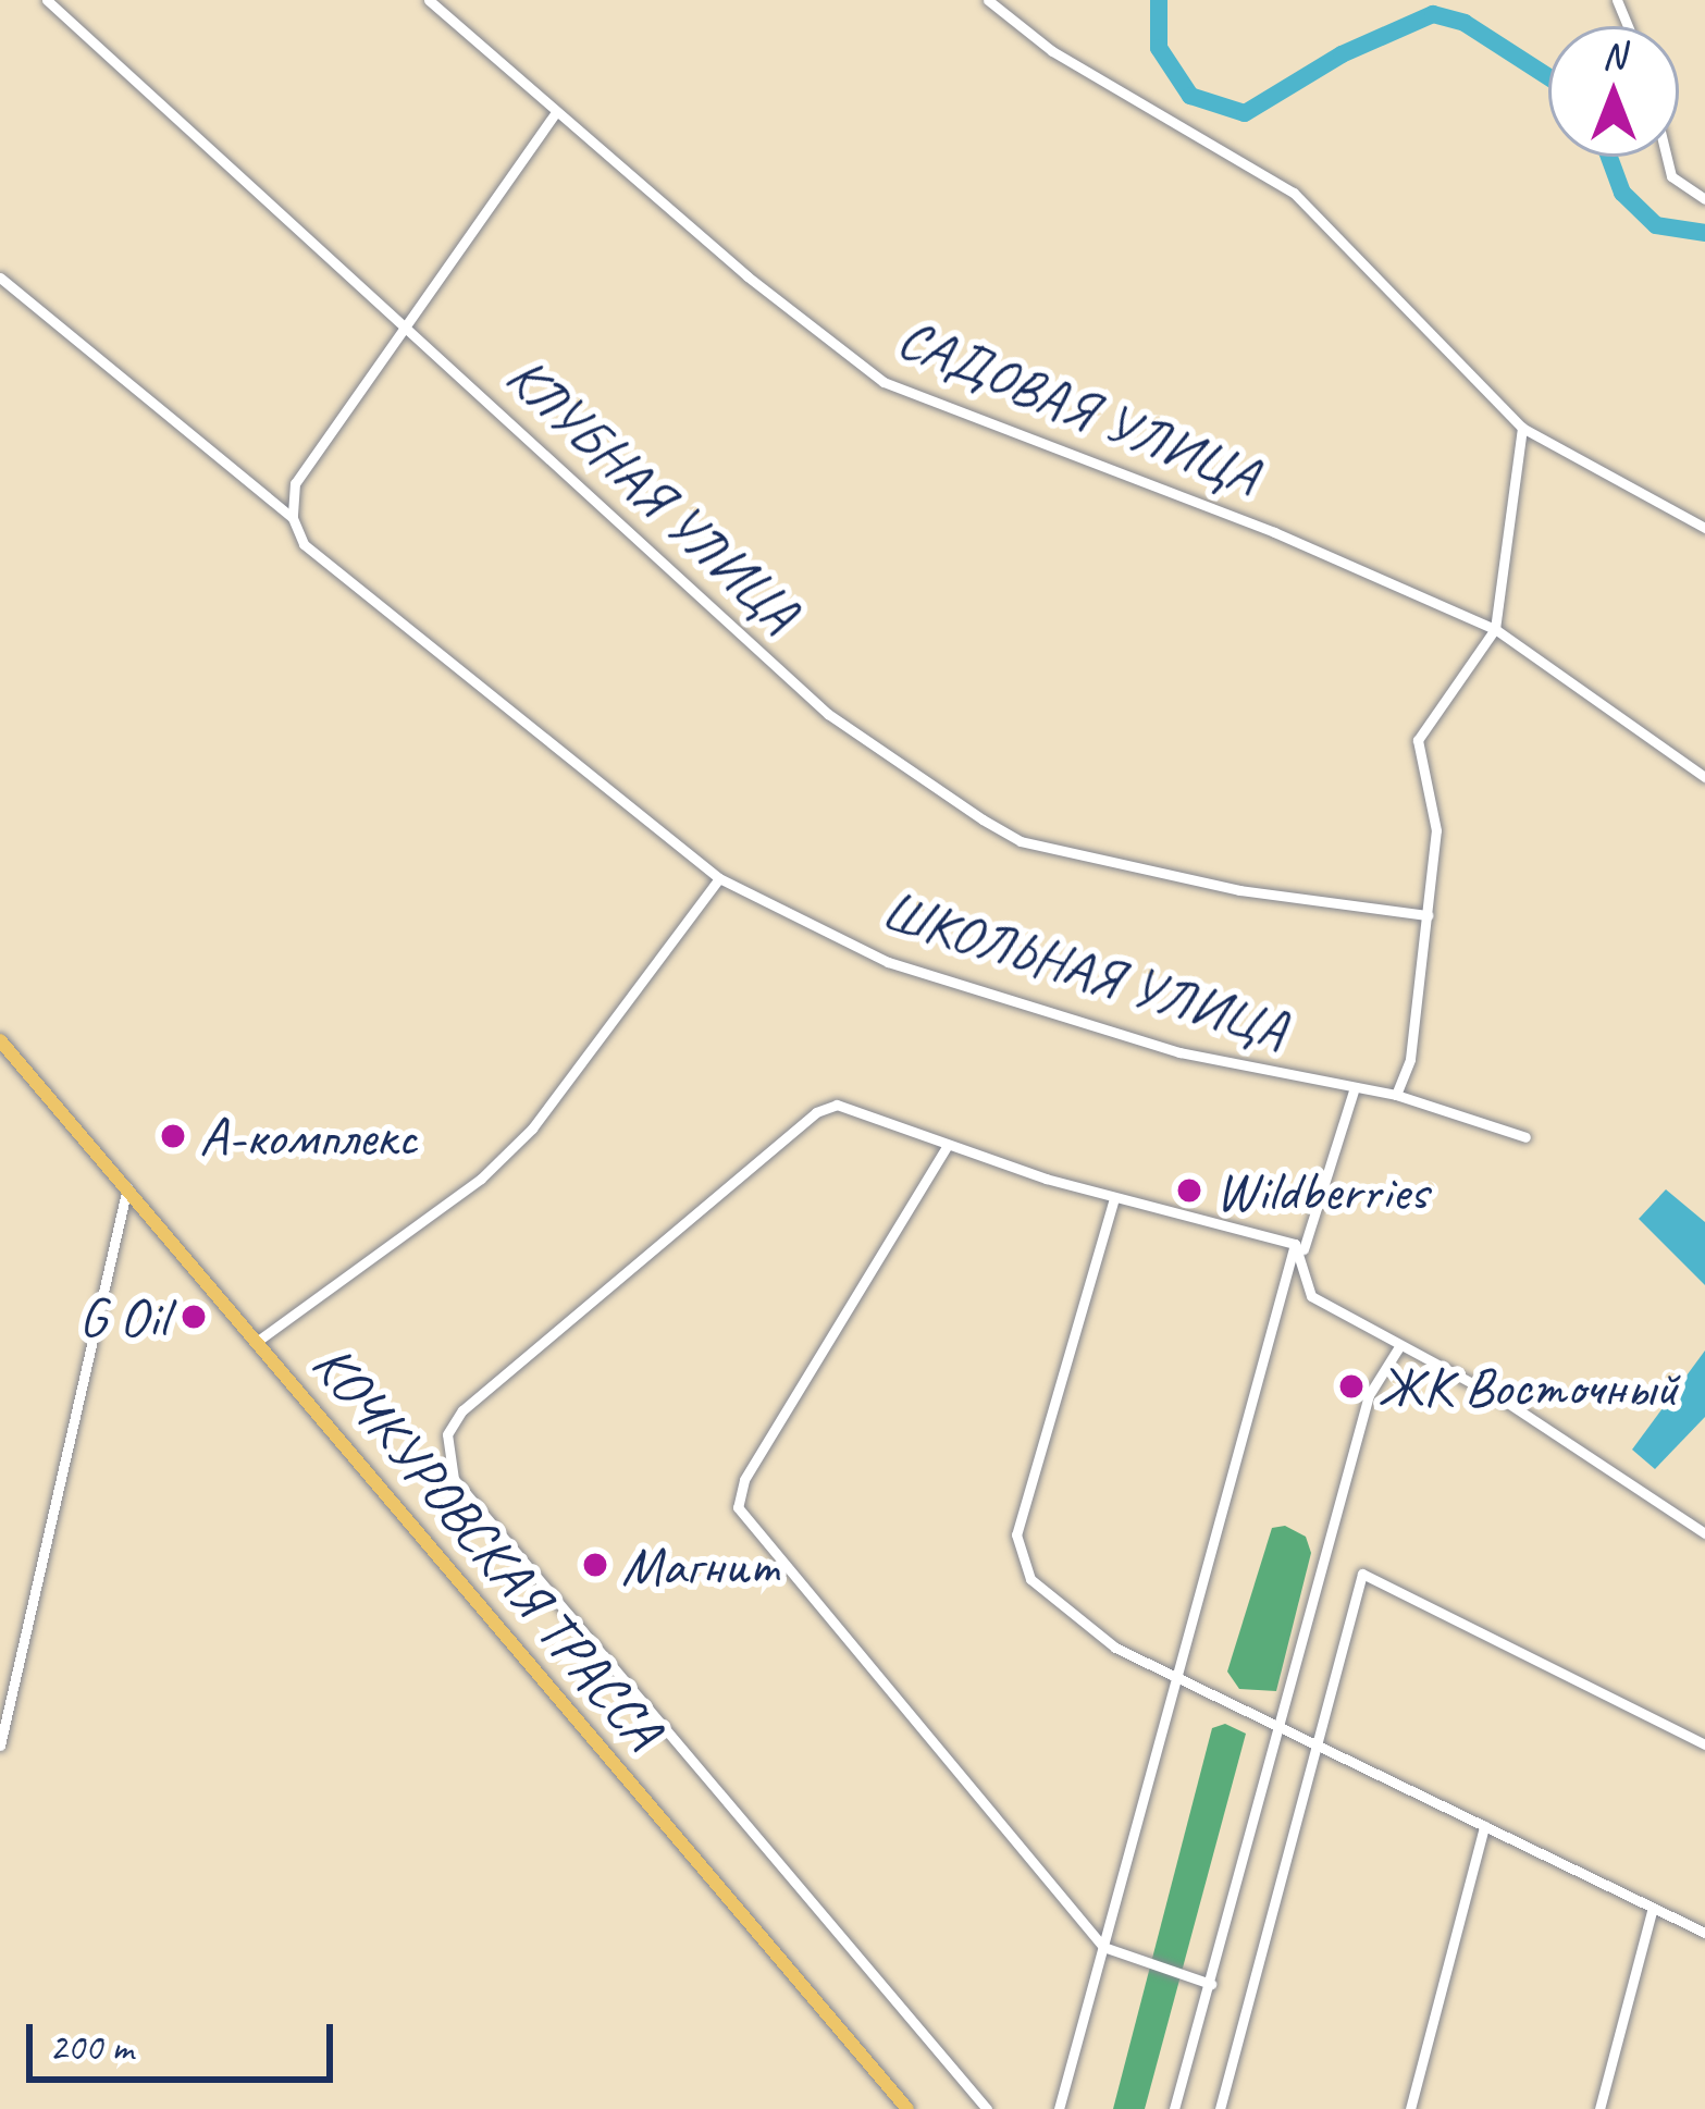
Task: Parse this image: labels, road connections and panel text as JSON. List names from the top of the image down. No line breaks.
{"streets":{"main road":["КОЧКУРОВСКАЯ ТРАССА"],"street":["САДОВАЯ УЛИЦА","КЛУБНАЯ УЛИЦА","ШКОЛЬНАЯ УЛИЦА"]},"places":["А-комплекс","Wildberries","G Oil","ЖК Восточный","Магнит"],"scale_bar":"200 m","north":"top"}
